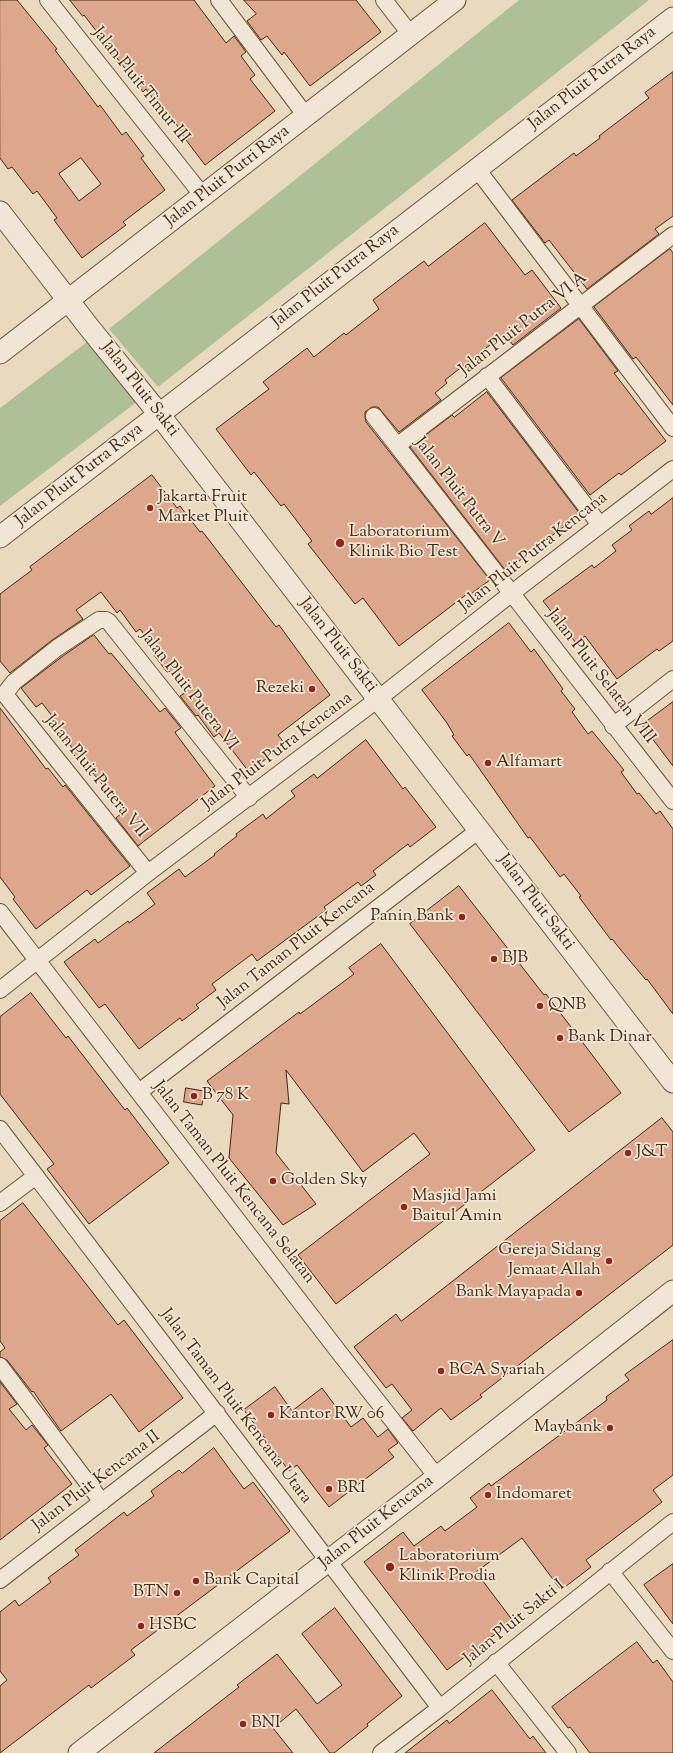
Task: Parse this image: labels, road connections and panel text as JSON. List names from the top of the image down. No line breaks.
{"streets":{"street":["Jalan Pluit Putra Raya","Jalan Pluit Timur III","Jalan Pluit Putri Raya","Jalan Pluit Putra VI A","Jalan Pluit Sakti","Jalan Pluit Putra V","Jalan Pluit Putra Kencana","Jalan Pluit Selatan VIII","Jalan Pluit Putera VI","Jalan Pluit Putera VII","Jalan Taman Pluit Kencana","Jalan Taman Pluit Kencana Selatan","Jalan Taman Pluit Kencana Utara","Jalan Pluit Kencana II","Jalan Pluit Kencana","Jalan Pluit Sakti I"]},"crossings":[["Jalan Pluit Putra Raya","Jalan Pluit Sakti"],["Jalan Pluit Timur III","Jalan Pluit Putri Raya"],["Jalan Pluit Putri Raya","Jalan Pluit Sakti"],["Jalan Pluit Putra VI A","Jalan Pluit Putra V"],["Jalan Pluit Sakti","Jalan Pluit Putra Kencana"],["Jalan Pluit Sakti","Jalan Taman Pluit Kencana"],["Jalan Pluit Putra V","Jalan Pluit Putra Kencana"],["Jalan Pluit Putra V","Jalan Pluit Selatan VIII"],["Jalan Pluit Putra Kencana","Jalan Pluit Selatan VIII"],["Jalan Pluit Putra Kencana","Jalan Pluit Putera VI"],["Jalan Pluit Putra Kencana","Jalan Pluit Putera VII"],["Jalan Pluit Putra Kencana","Jalan Taman Pluit Kencana Selatan"],["Jalan Pluit Putera VI","Jalan Pluit Putera VII"],["Jalan Taman Pluit Kencana","Jalan Taman Pluit Kencana Selatan"],["Jalan Taman Pluit Kencana Selatan","Jalan Pluit Kencana"],["Jalan Taman Pluit Kencana Utara","Jalan Pluit Kencana II"],["Jalan Taman Pluit Kencana Utara","Jalan Pluit Kencana"],["Jalan Taman Pluit Kencana Utara","Jalan Pluit Sakti I"]],"places":["Jakarta Fruit Market Pluit","Laboratorium Klinik Bio Test","Rezeki","Alfamart","Panin Bank","BJB","QNB","Bank Dinar","B 78 K","J&T","Golden Sky","Masjid Jami Baitul Amin","Gereja Sidang Jemaat Allah","Bank Mayapada","BCA Syariah","Kantor RW 06","Maybank","BRI","Indomaret","Laboratorium Klinik Prodia","Bank Capital","BTN","HSBC","BNI"]}
